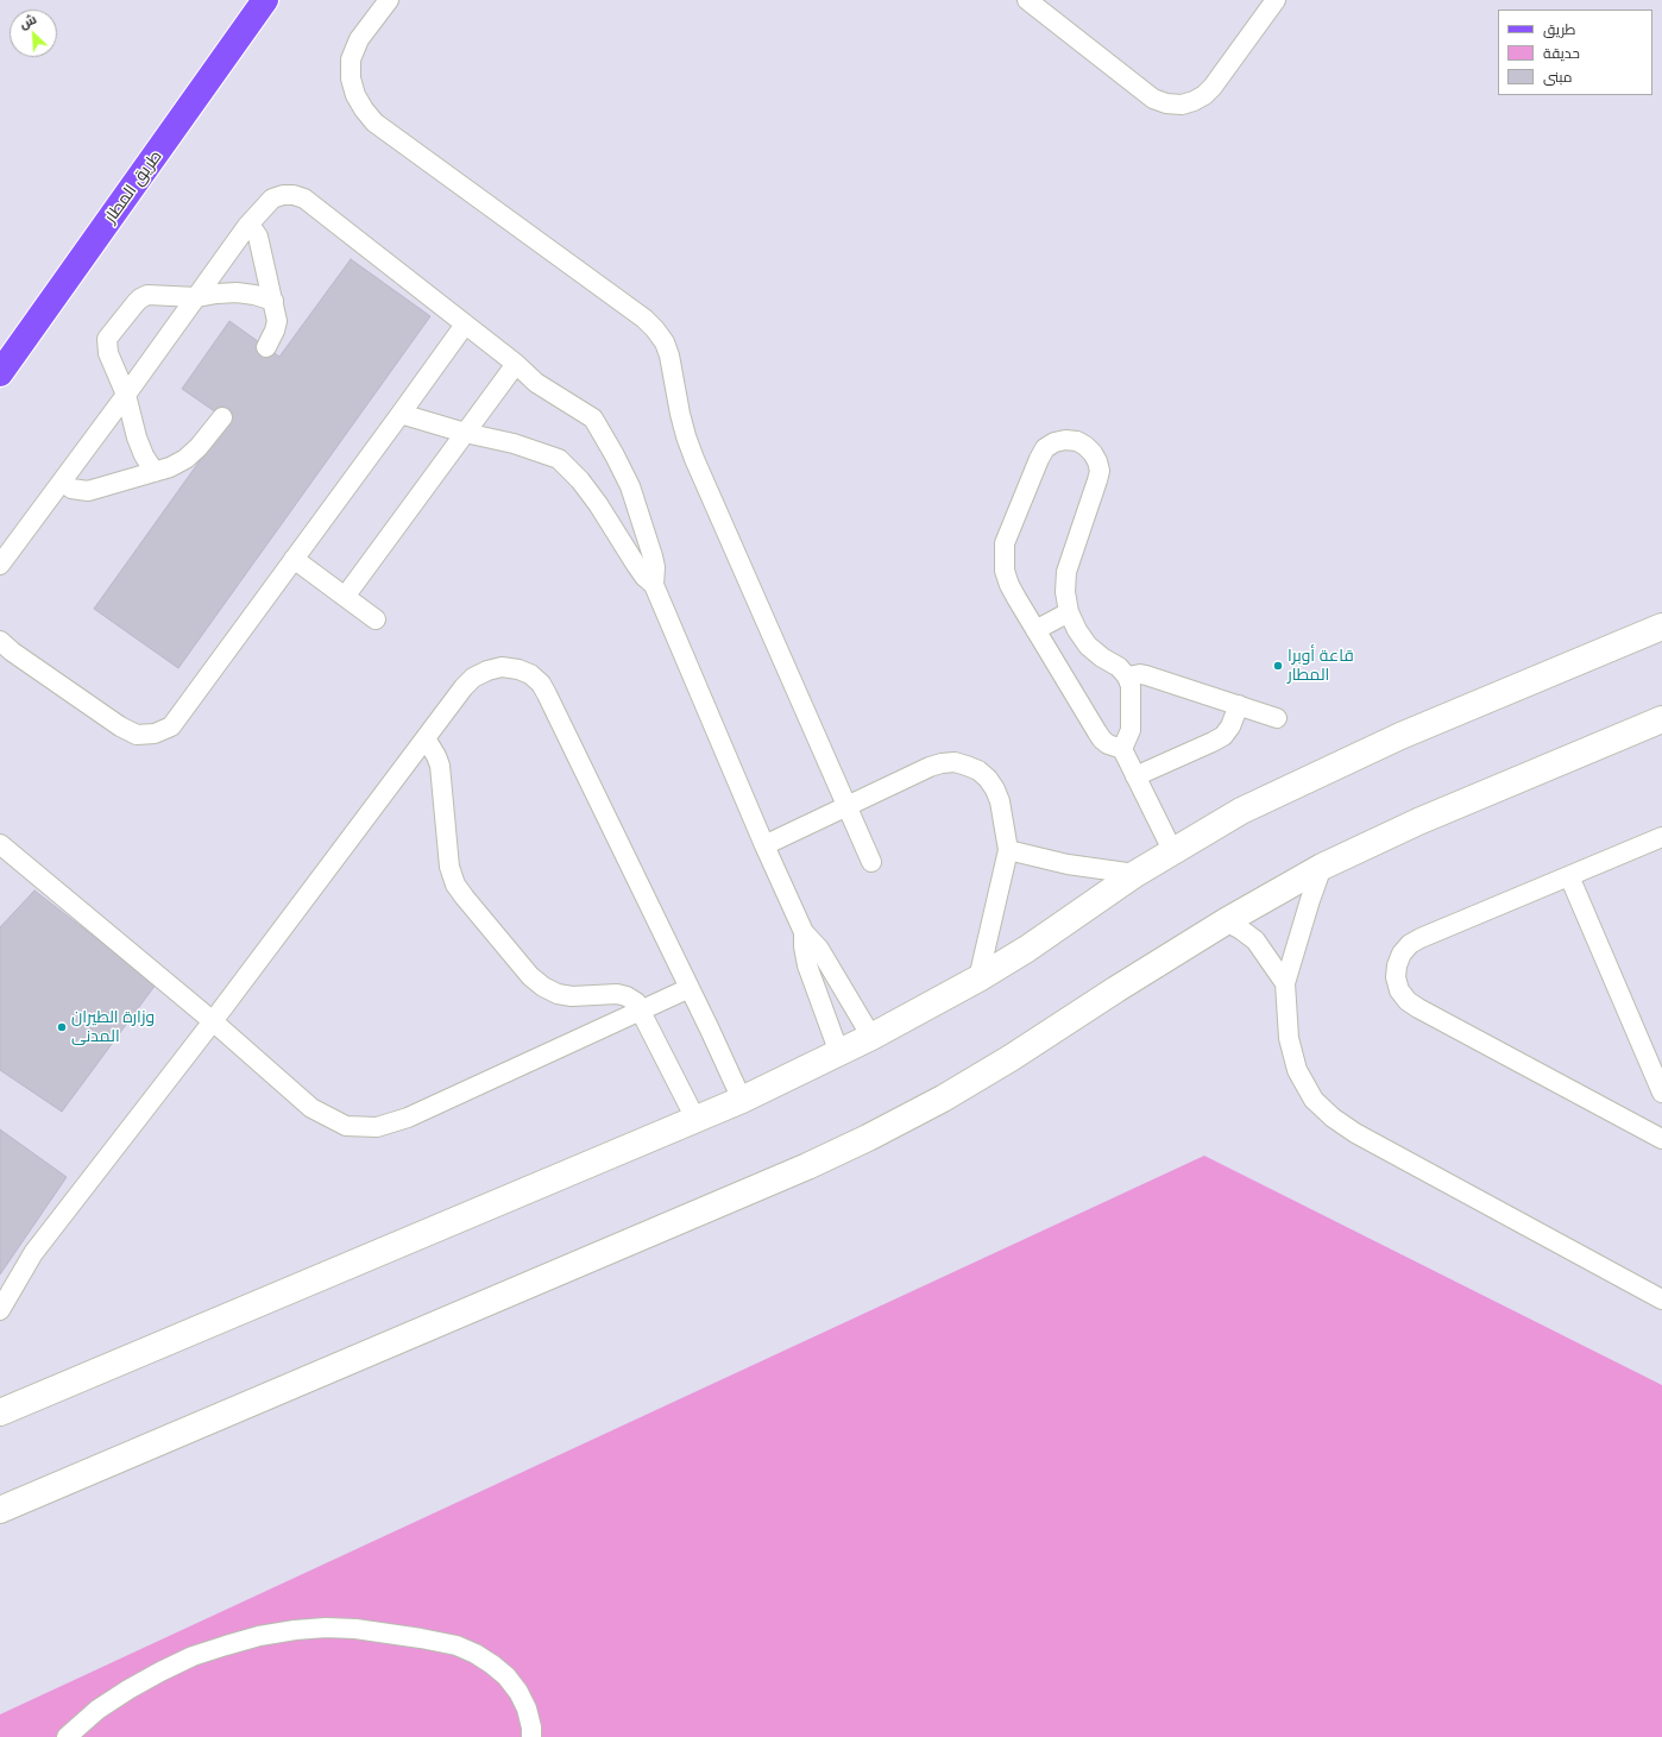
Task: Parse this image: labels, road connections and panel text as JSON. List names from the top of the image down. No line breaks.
{"streets":{"main road":["طريق المطار"]},"places":["قاعة أوبرا المطار","وزارة الطيران المدنى"],"legend":["طريق","حديقة","مبنى"],"north":"top left"}
